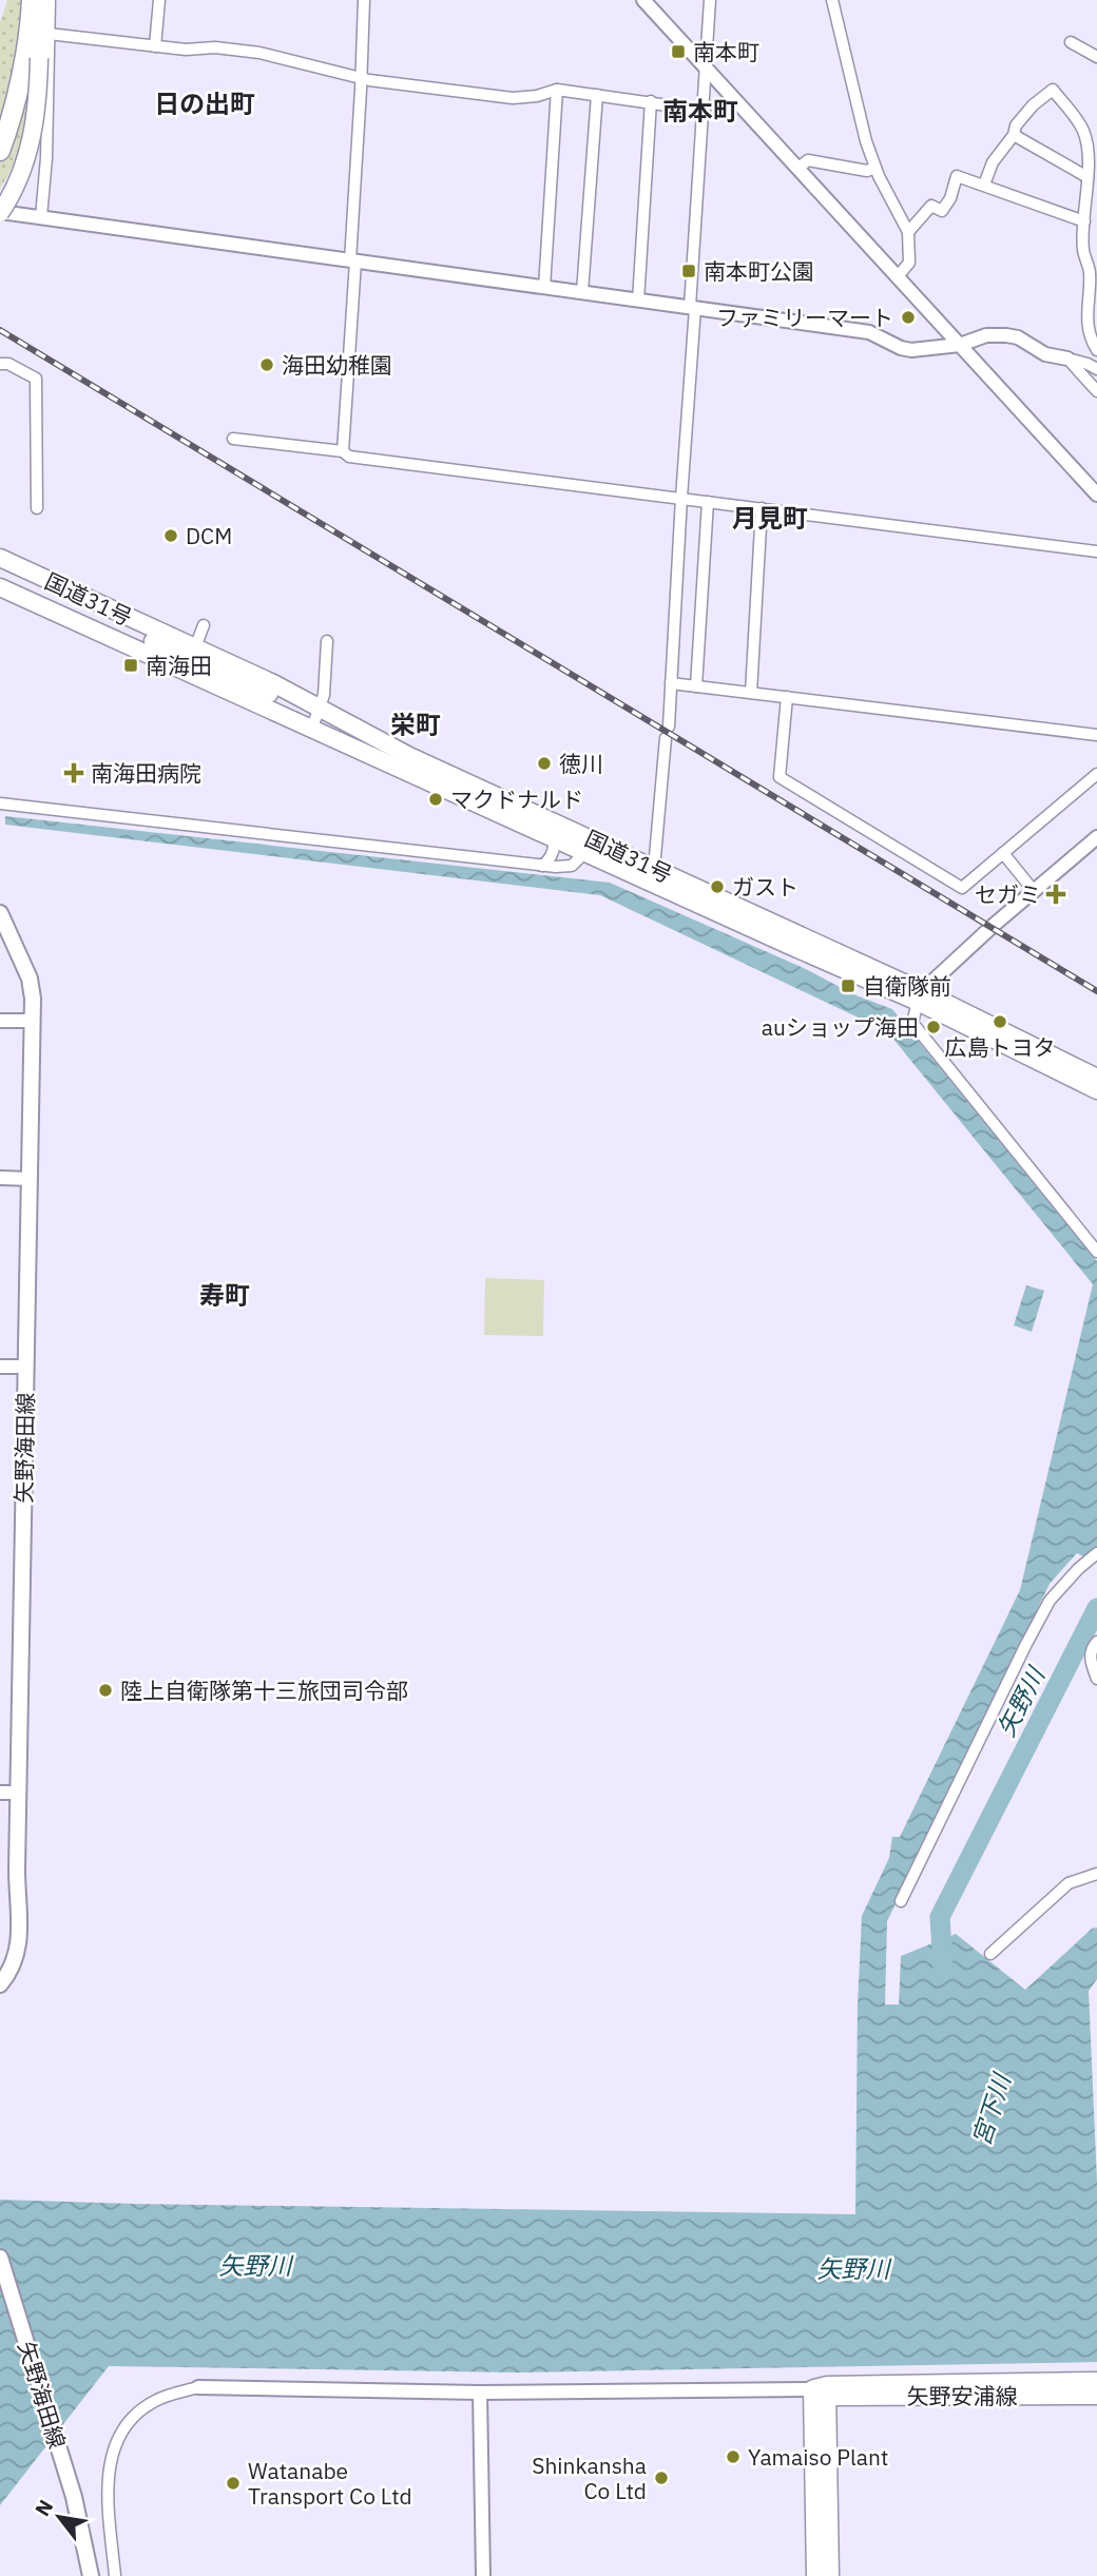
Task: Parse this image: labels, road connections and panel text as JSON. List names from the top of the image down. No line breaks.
{"streets":{"main road":["国道31号","矢野海田線","矢野安浦線"]},"districts":["日の出町","南本町","月見町","栄町","寿町"],"water":["矢野川","宮下川"],"places":{"transit":["南本町","南本町公園","南海田","自衛隊前"],"other":["ファミリーマート","海田幼稚園","DCM","徳川","マクドナルド","ガスト","広島トヨタ","auショップ海田","陸上自衛隊第十三旅団司令部","Yamaiso Plant","Shinkansha Co Ltd","Watanabe Transport Co Ltd"],"health":["南海田病院","セガミ"]},"north":"top left"}
